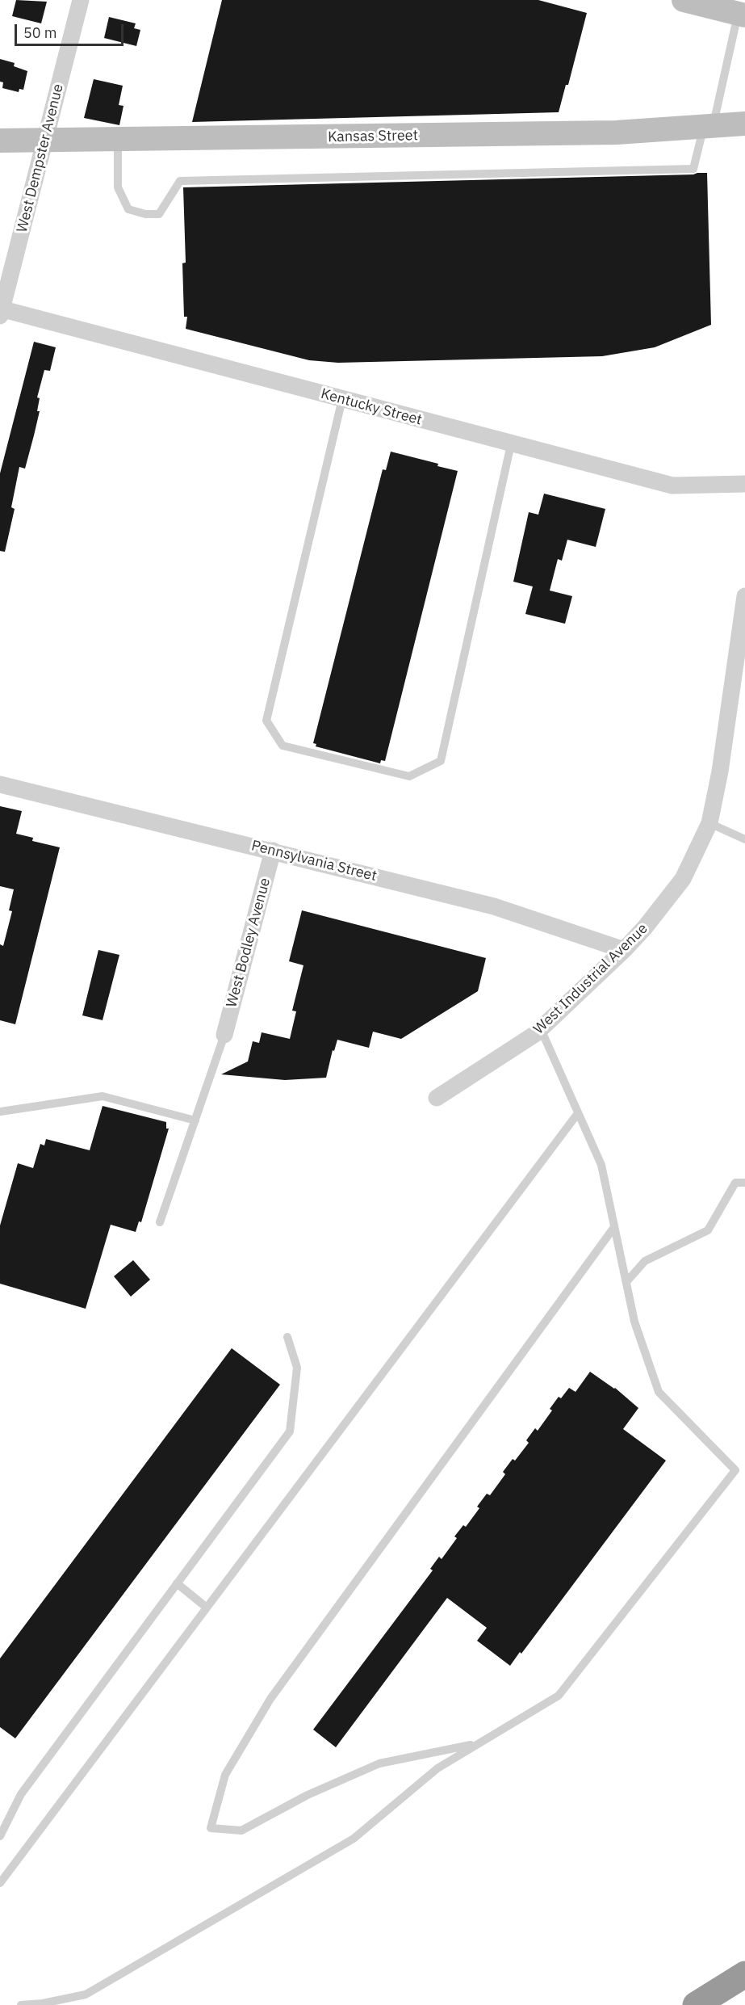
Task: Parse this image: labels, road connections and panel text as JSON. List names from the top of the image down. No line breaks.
{"streets":{"street":["Kansas Street","West Dempster Avenue","Kentucky Street","Pennsylvania Street","West Bodley Avenue","West Industrial Avenue"]},"crossings":[["Kansas Street","West Dempster Avenue"],["West Dempster Avenue","Kentucky Street"],["Pennsylvania Street","West Bodley Avenue"],["Pennsylvania Street","West Industrial Avenue"]],"scale_bar":"50 m"}
